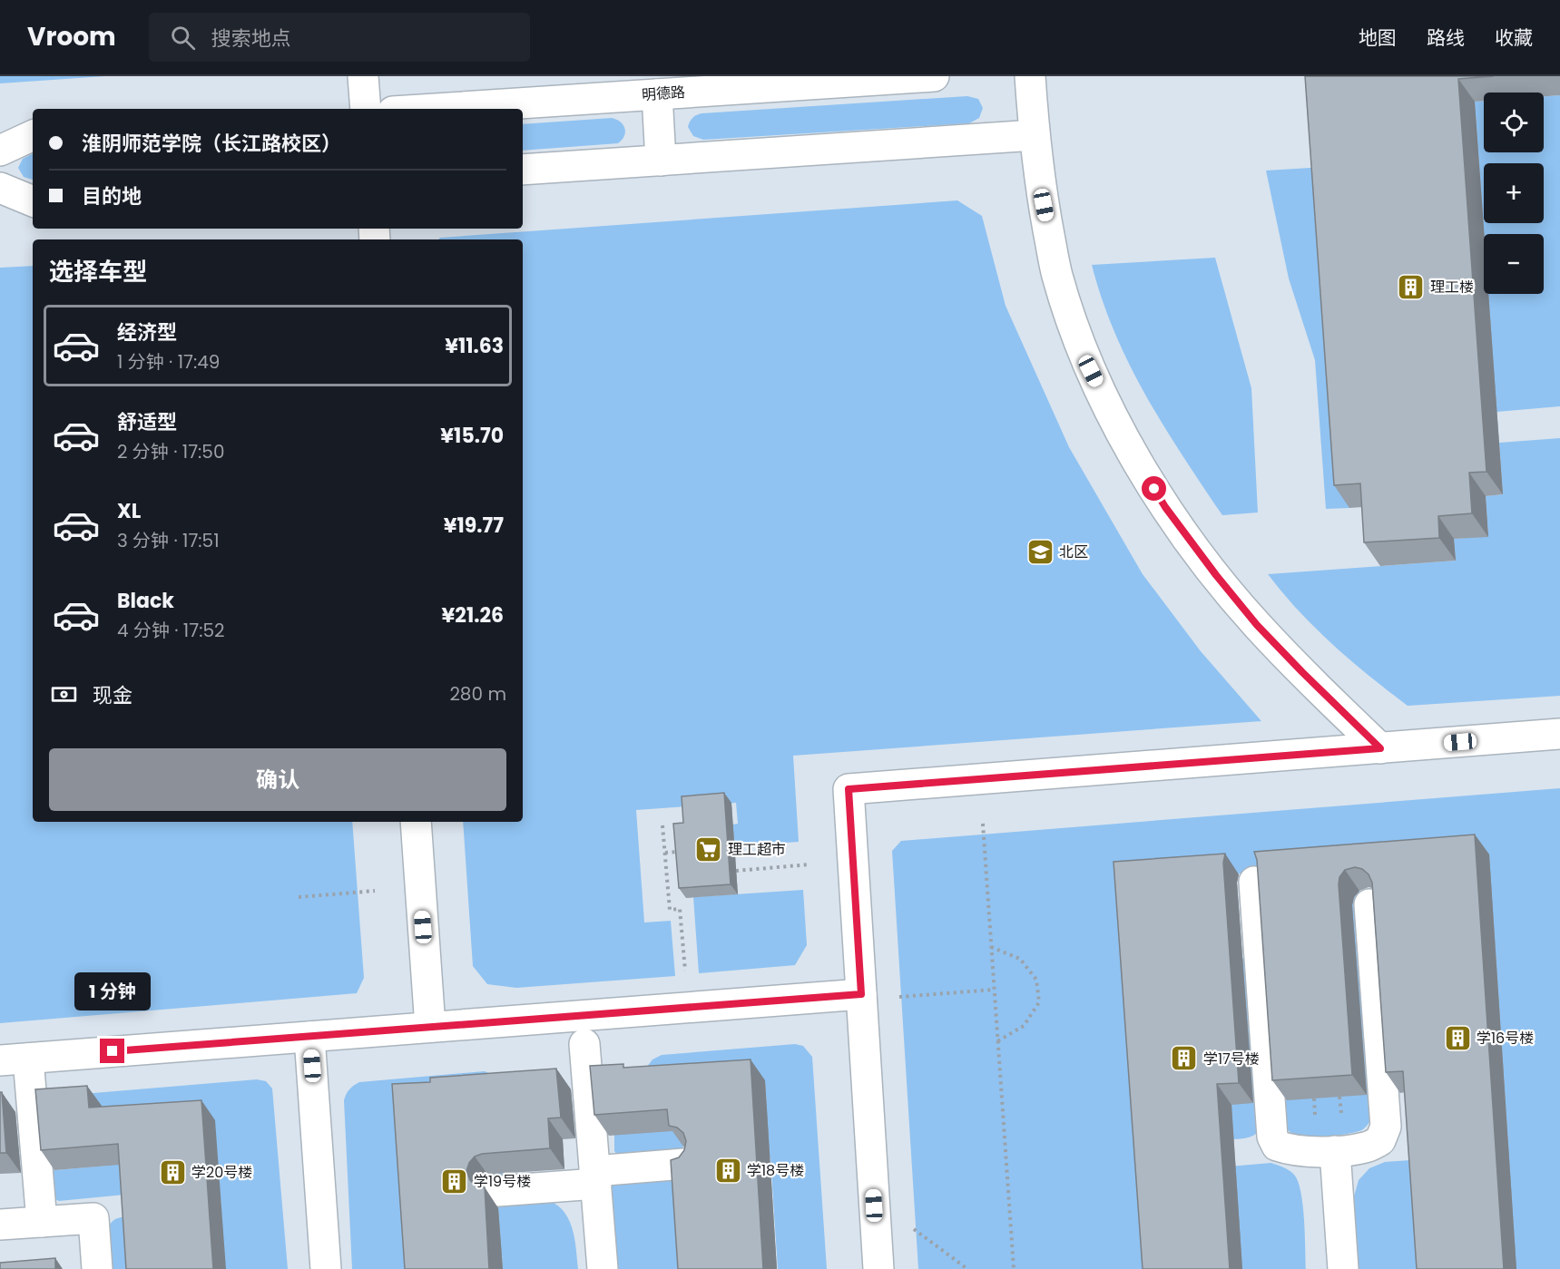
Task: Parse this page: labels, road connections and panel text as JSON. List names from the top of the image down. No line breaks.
{"streets":{"lane":["明德路"]},"places":{"building":["理工楼","学16号楼","学17号楼","学18号楼","学20号楼","学19号楼"],"school or university":["北区"],"supermarket":["理工超市"]},"page":{"header":"Vroom","search":"搜索地点","nav":["地图","路线","收藏"],"map_buttons":["+","−"],"banner":["淮阴师范学院（长江路校区）","目的地"],"heading":"选择车型","list":[{"name":"经济型","note":"1 分钟 · 17:49","value":"¥11.63"},{"name":"舒适型","note":"2 分钟 · 17:50","value":"¥15.70"},{"name":"XL","note":"3 分钟 · 17:51","value":"¥19.77"},{"name":"Black","note":"4 分钟 · 17:52","value":"¥21.26"}],"pay":["现金","280 m"],"buttons":"确认","bubble":"1 分钟"}}
